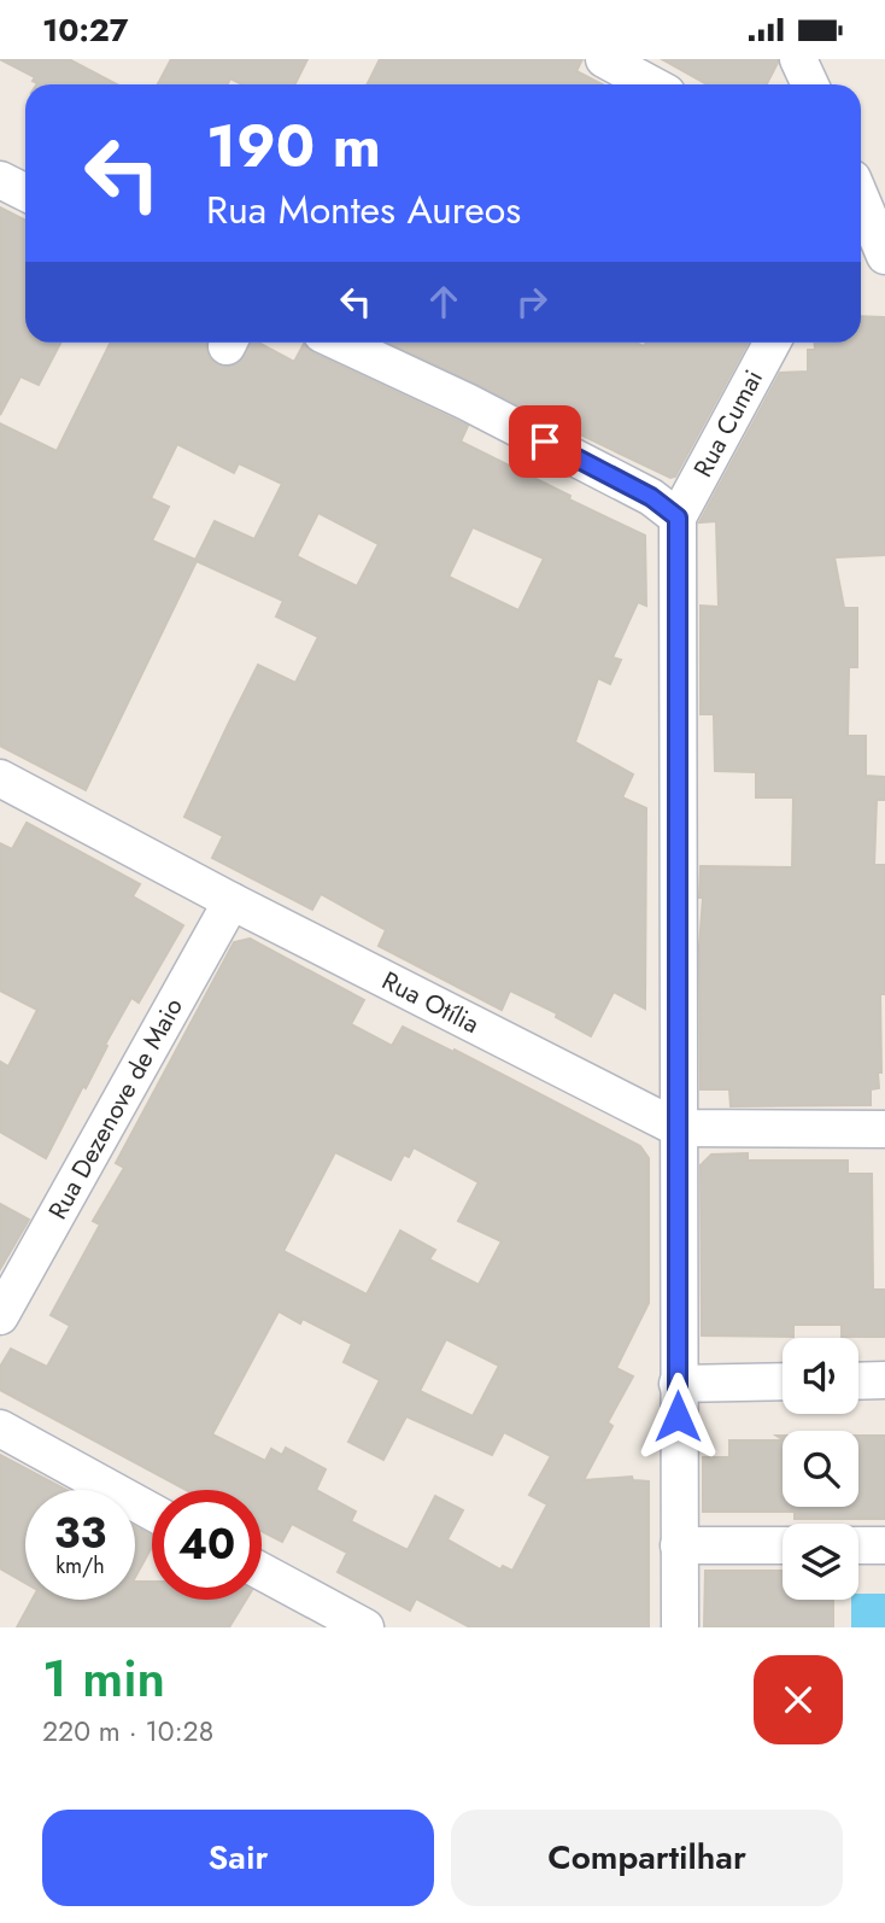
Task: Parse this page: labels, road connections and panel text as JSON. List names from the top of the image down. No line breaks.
{"streets":{"street":["Rua Cumai","Rua Otília","Rua Dezenove de Maio"]},"crossings":[["Rua Cumai","Rua Otília"],["Rua Otília","Rua Dezenove de Maio"]],"page":{"status":"10:27","turn":["190 m","Rua Montes Aureos"],"speed":"33 km/h","limit":"40","heading":["1 min","220 m · 10:28"],"buttons":["Sair","Compartilhar"]}}
